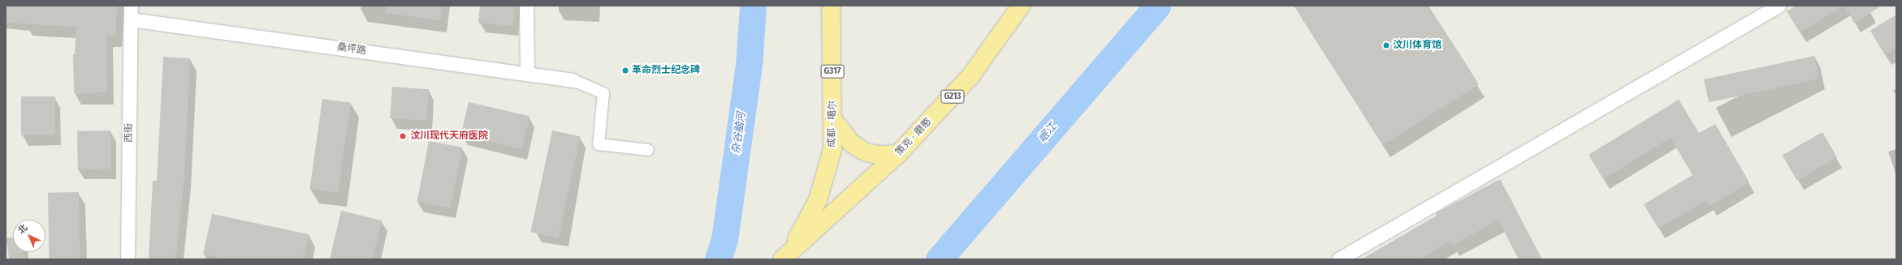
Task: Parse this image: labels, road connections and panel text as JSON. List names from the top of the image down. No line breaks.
{"streets":{"highway":["G317","G213","成都 - 噶尔","策克 - 磨憨"],"street":["桑坪路","西街"]},"crossings":[["桑坪路","西街"],["成都 - 噶尔","策克 - 磨憨"]],"water":["杂谷脑河","岷江"],"places":["汶川体育馆","革命烈士纪念碑","汶川现代天府医院"],"north":"top left"}
